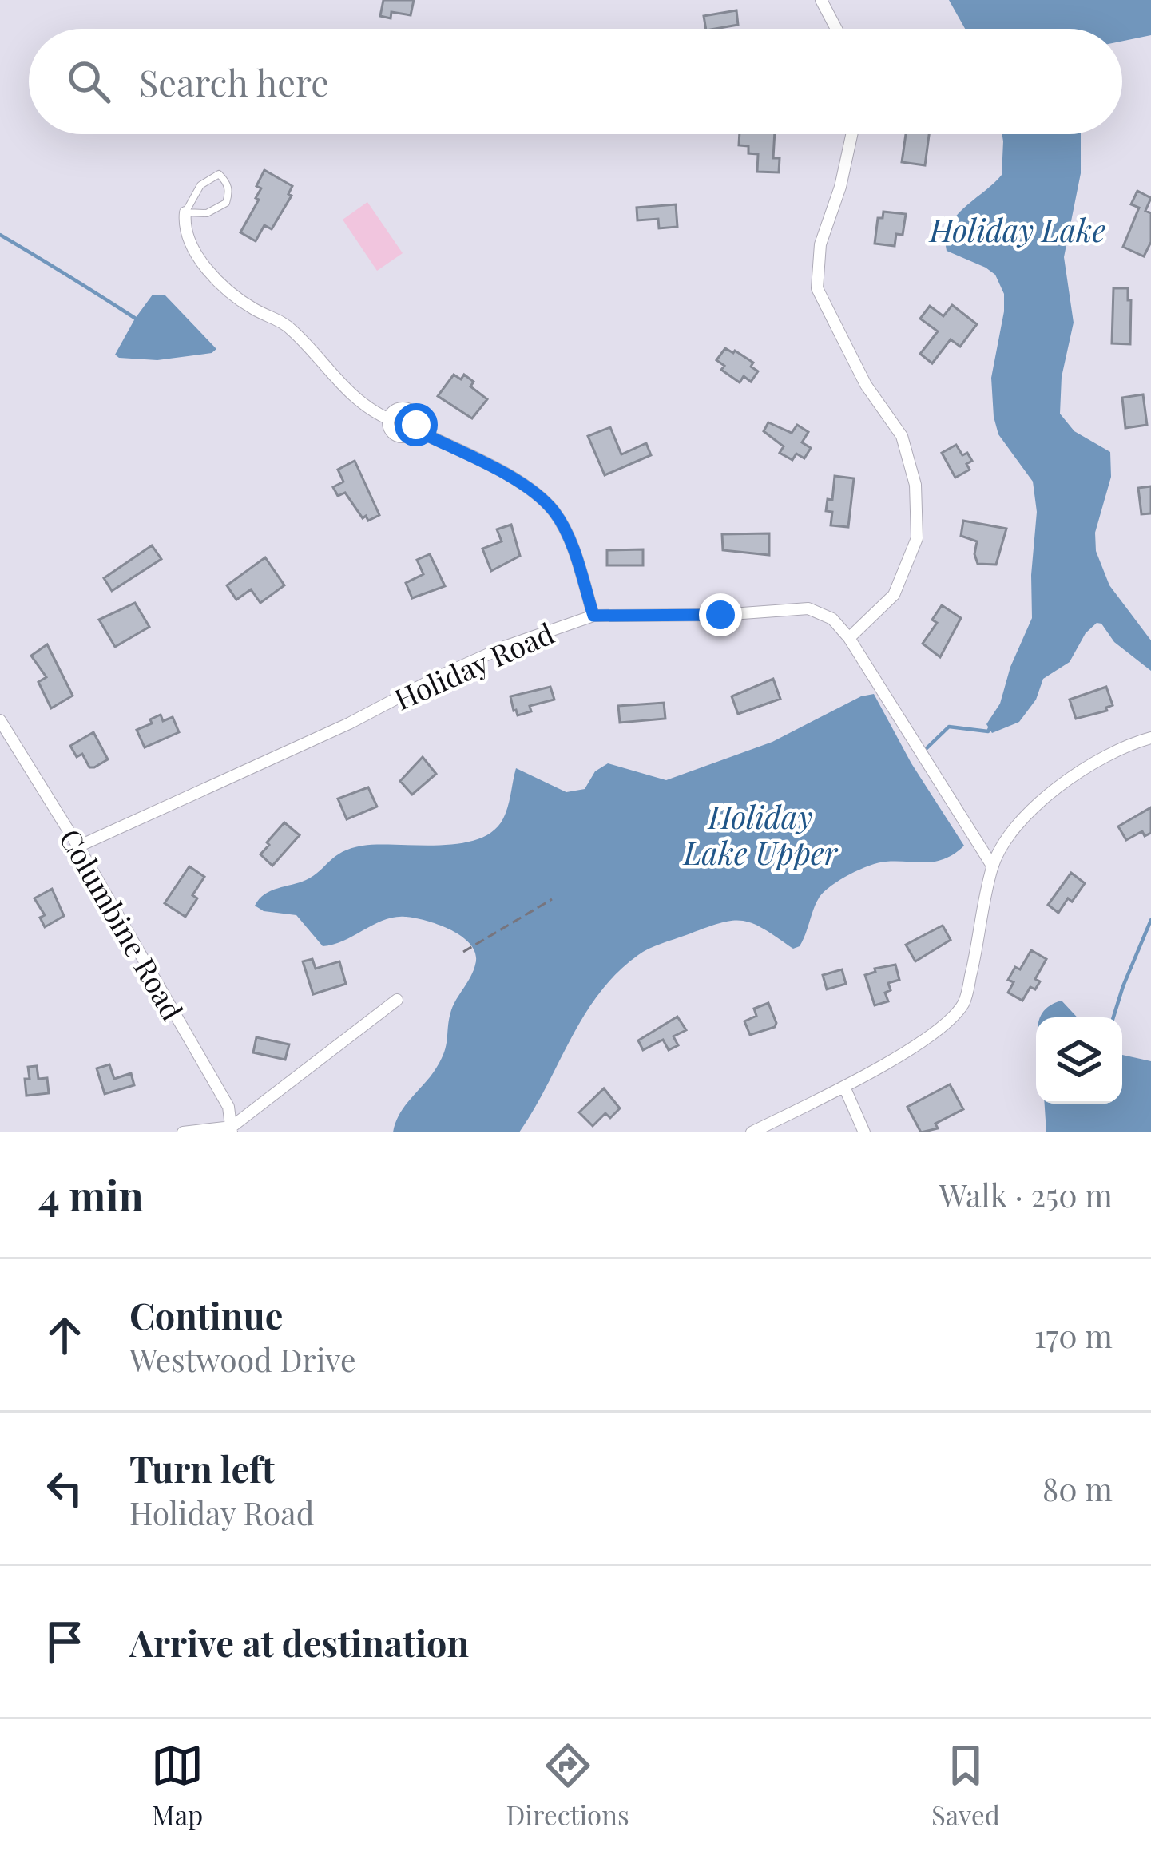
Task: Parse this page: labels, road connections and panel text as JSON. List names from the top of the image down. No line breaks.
{"streets":{"street":["Holiday Road","Columbine Road"]},"crossings":[["Holiday Road","Columbine Road"]],"water":["Holiday Lake","Holiday Lake Upper"],"page":{"search":"Search here","heading":["4 min","Walk · 250 m"],"list":[["Continue","Westwood Drive","170 m"],["Turn left","Holiday Road","80 m"],"Arrive at destination"],"nav":["Map","Directions","Saved"]}}
